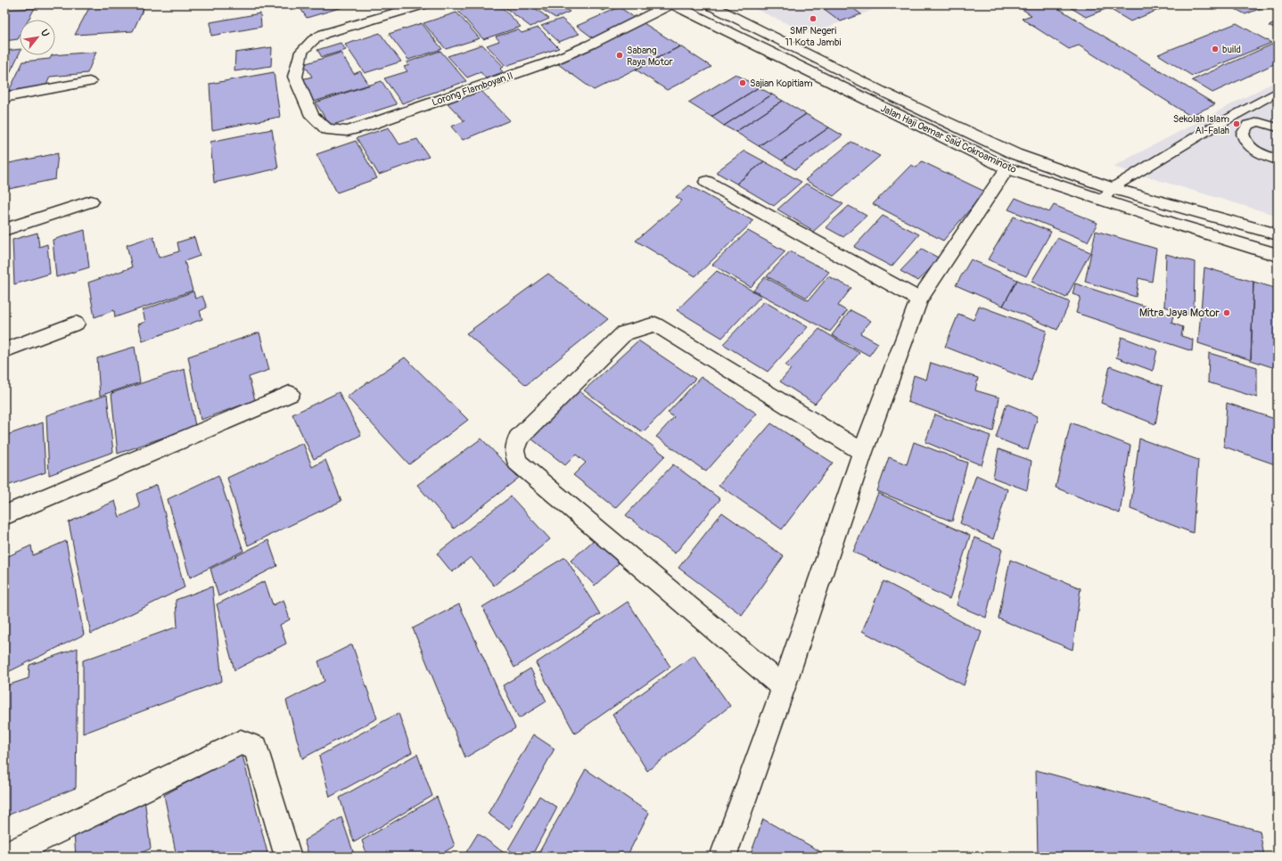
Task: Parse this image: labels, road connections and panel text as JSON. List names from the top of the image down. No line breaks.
{"streets":{"street":["Lorong Flamboyan II","Jalan Haji Oemar Said Cokroaminoto"]},"crossings":[["Lorong Flamboyan II","Jalan Haji Oemar Said Cokroaminoto"]],"places":["SMP Negeri 11 Kota Jambi","build","Sabang Raya Motor","Sajian Kopitiam","Sekolah Islam Al-Falah","Mitra Jaya Motor"],"north":"top right"}
